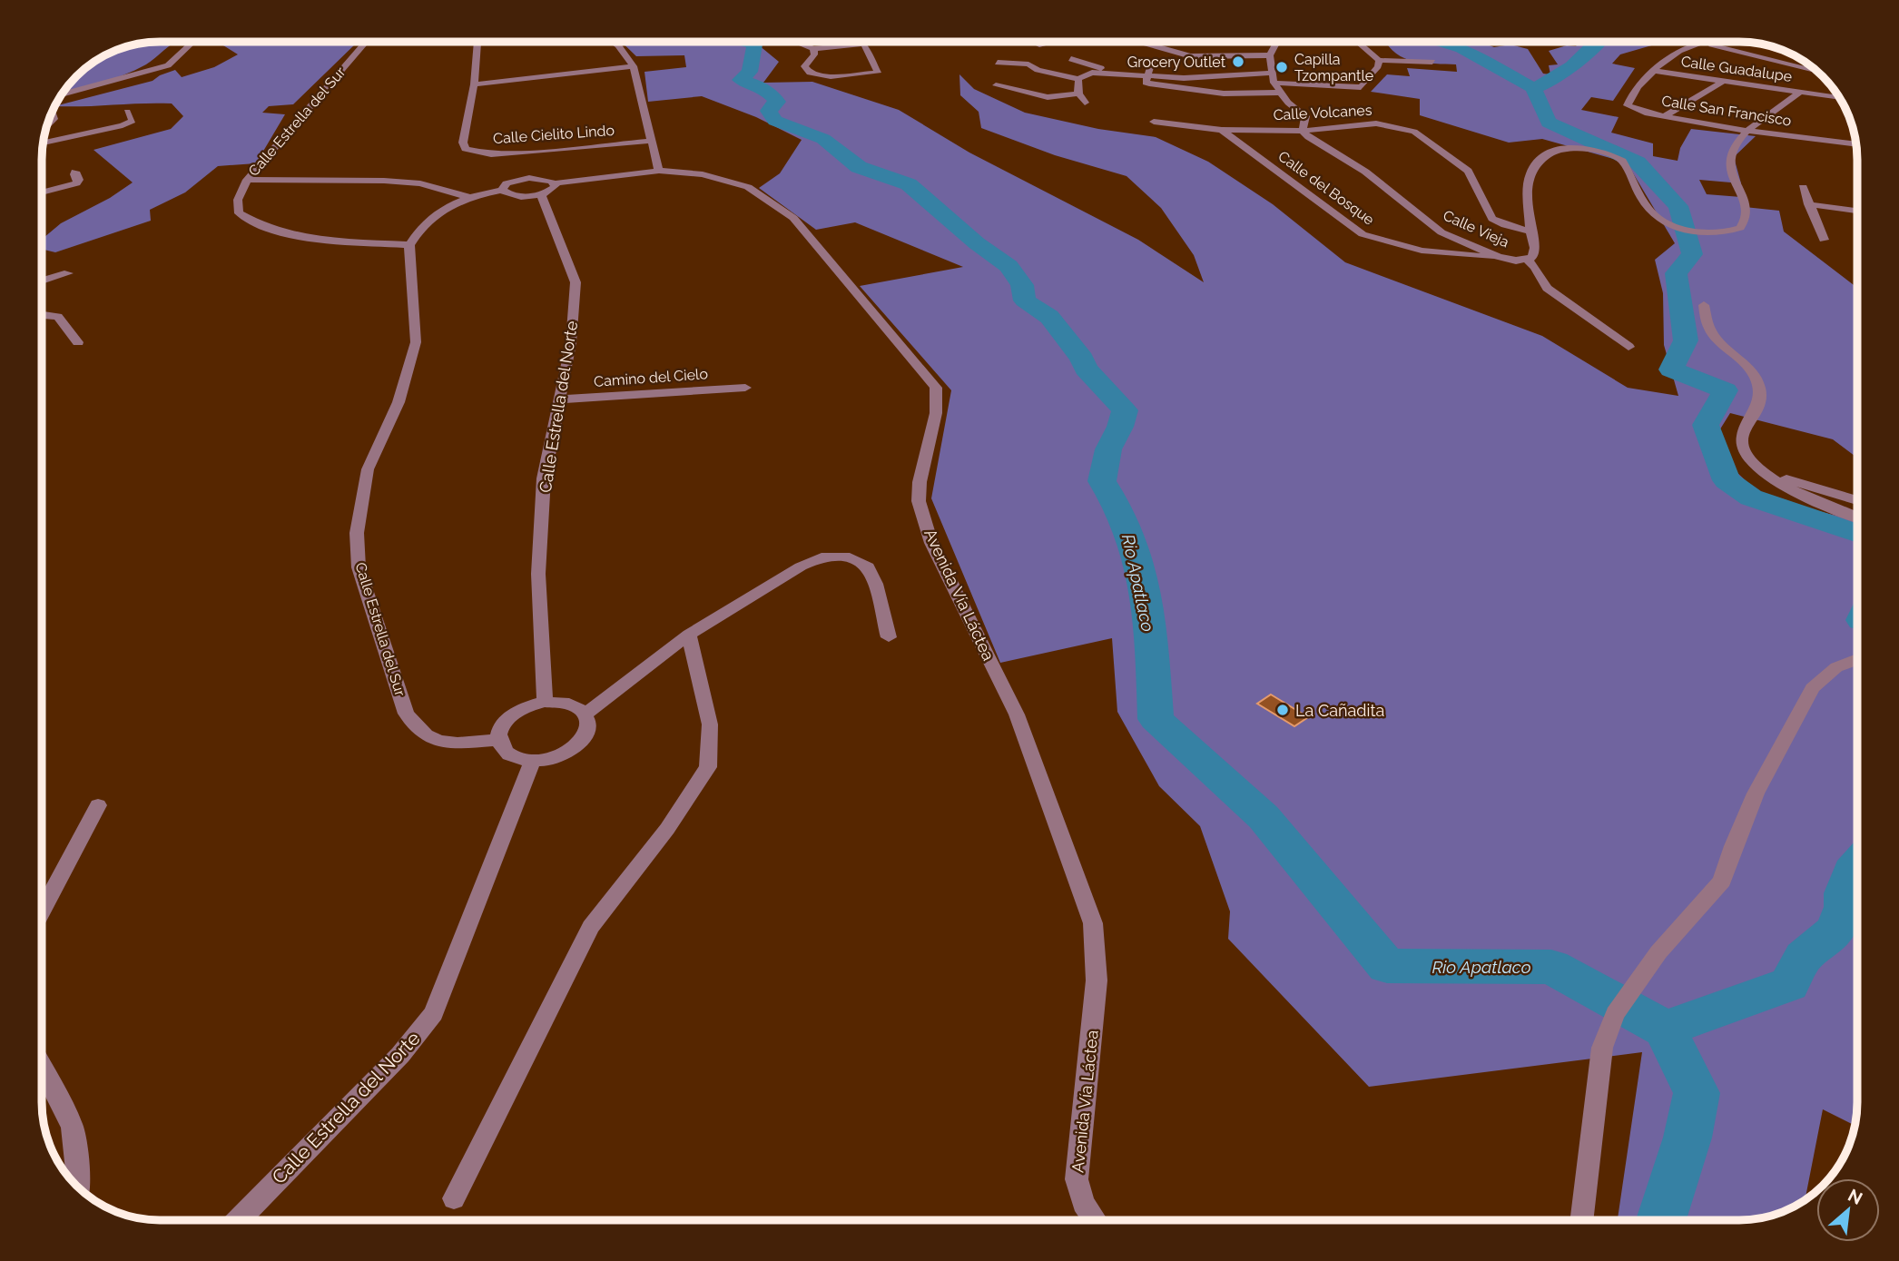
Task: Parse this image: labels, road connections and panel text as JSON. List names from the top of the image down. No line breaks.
{"streets":{"street":["Calle Guadalupe","Calle San Francisco","Calle Volcanes","Calle Estrella del Sur","Calle Cielito Lindo","Calle del Bosque","Calle Vieja","Camino del Cielo","Calle Estrella del Norte","Avenida Vía Láctea"]},"crossings":[["Calle Guadalupe","Calle San Francisco"],["Calle Guadalupe","Calle Vieja"],["Calle San Francisco","Calle Vieja"],["Calle Volcanes","Calle del Bosque"],["Calle Volcanes","Calle Vieja"],["Calle Estrella del Sur","Calle Estrella del Norte"],["Calle del Bosque","Calle Vieja"],["Camino del Cielo","Calle Estrella del Norte"]],"water":["Rio Apatlaco"],"places":["Grocery Outlet","Capilla Tzompantle","La Cañadita"],"north":"top right"}
